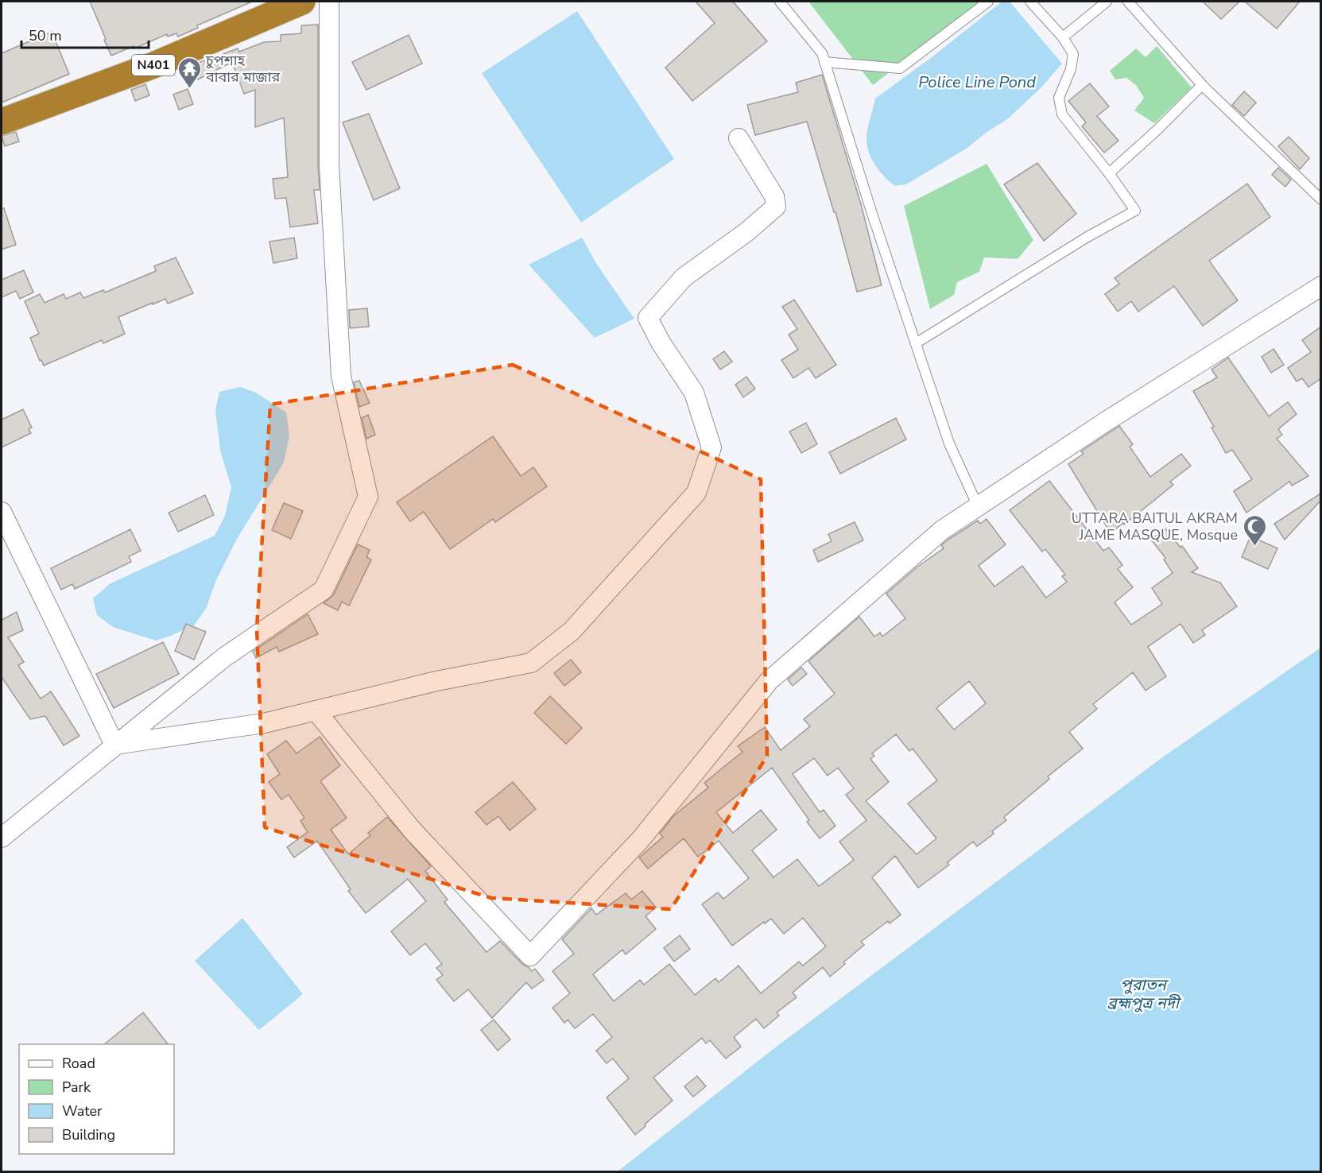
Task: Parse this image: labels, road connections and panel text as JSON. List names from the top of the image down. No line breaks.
{"streets":{"highway":["N401"]},"water":["Police Line Pond","পুরাতন ব্রহ্মপুত্র নদী"],"places":{"temple":["চুপশাহ বাবার মাজার"],"mosque":["UTTARA BAITUL AKRAM JAME MASQUE, Mosque"]},"legend":["Road","Park","Water","Building"],"scale_bar":"50 m"}
